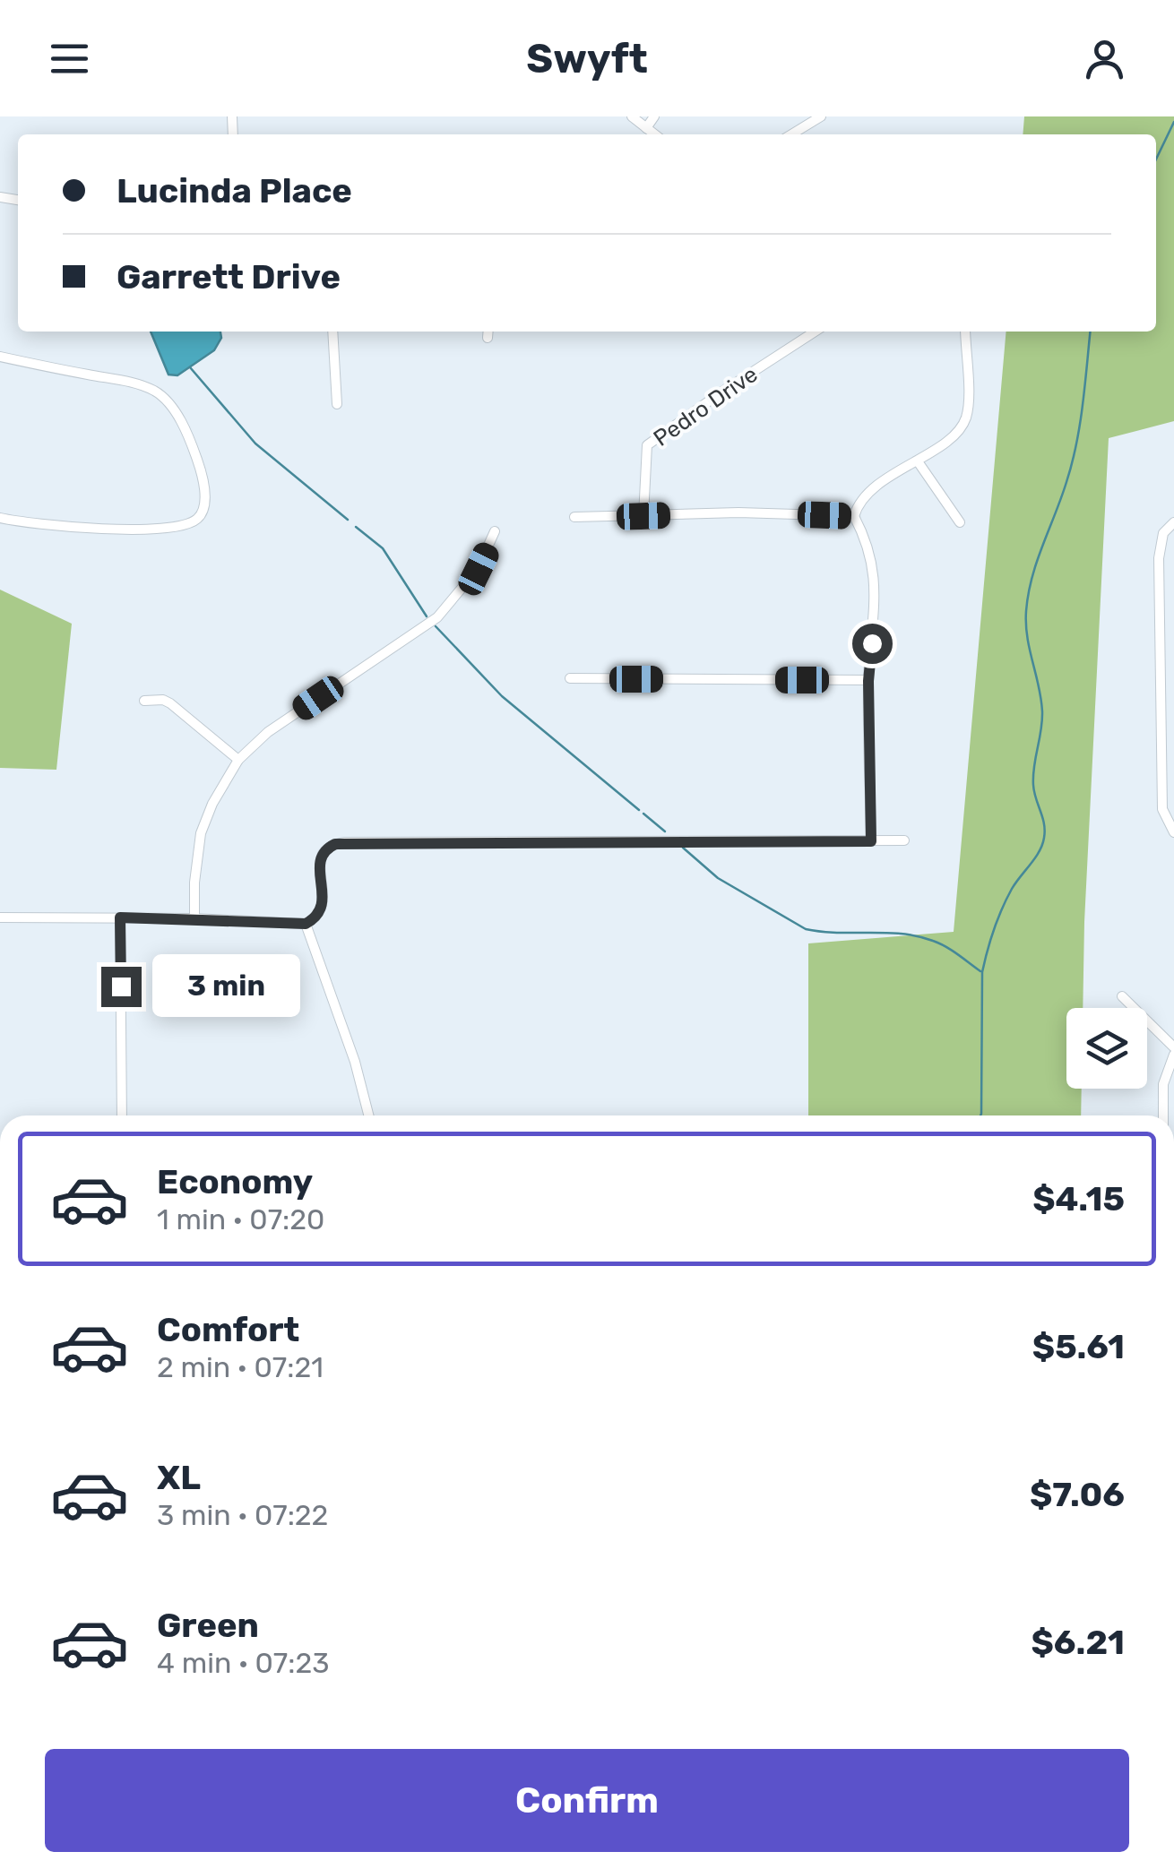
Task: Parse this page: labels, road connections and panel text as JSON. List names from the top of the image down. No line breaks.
{"streets":{"street":["Pedro Drive"]},"page":{"header":"Swyft","banner":["Lucinda Place","Garrett Drive"],"bubble":"3 min","list":[{"name":"Economy","note":"1 min · 07:20","value":"$4.15"},{"name":"Comfort","note":"2 min · 07:21","value":"$5.61"},{"name":"XL","note":"3 min · 07:22","value":"$7.06"},{"name":"Green","note":"4 min · 07:23","value":"$6.21"}],"buttons":"Confirm"}}
